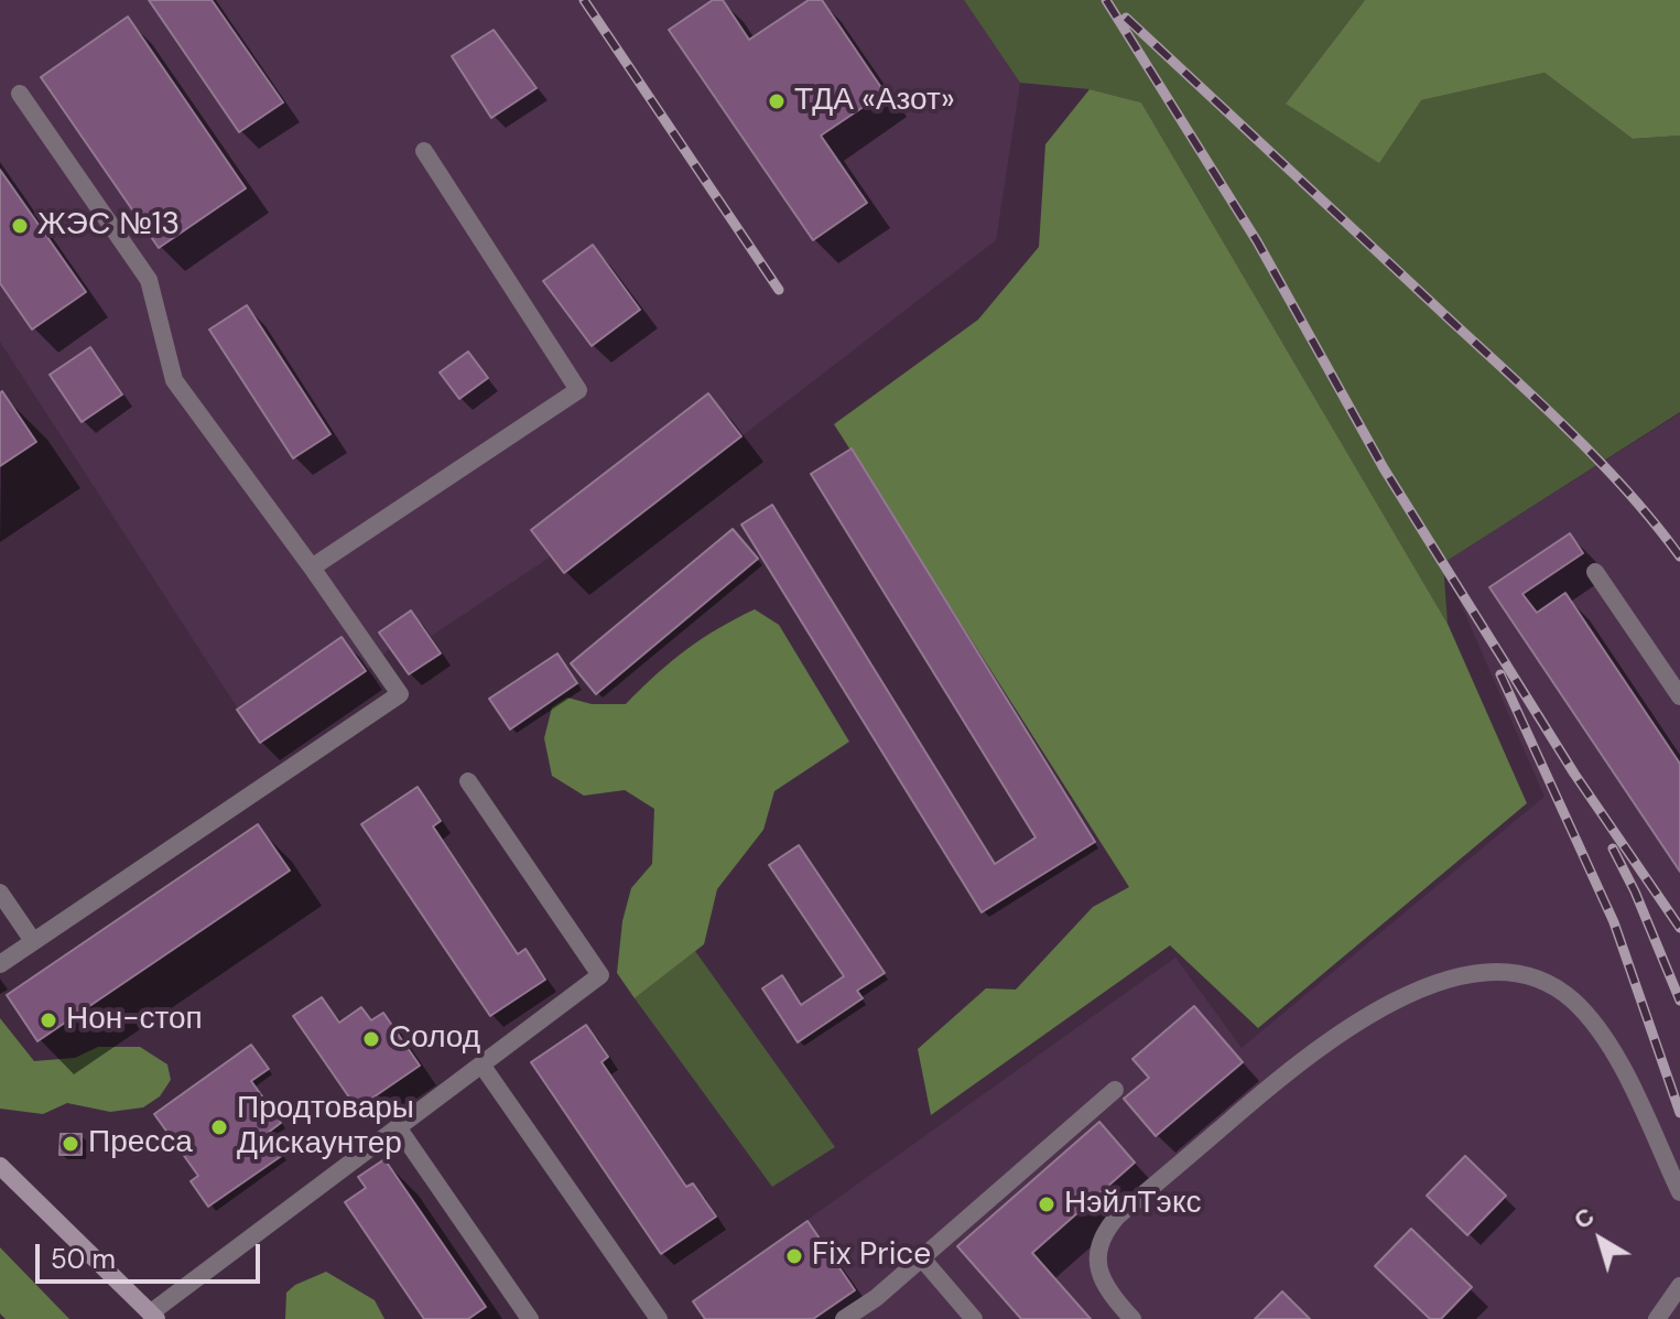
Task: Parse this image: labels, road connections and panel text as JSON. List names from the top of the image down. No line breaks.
{"places":["ТДА «Азот»","ЖЭС №13","Нон-стоп","Солод","Продтовары Дискаунтер","Пресса","НэйлТэкс","Fix Price"],"scale_bar":"50 m","north":"top left"}
